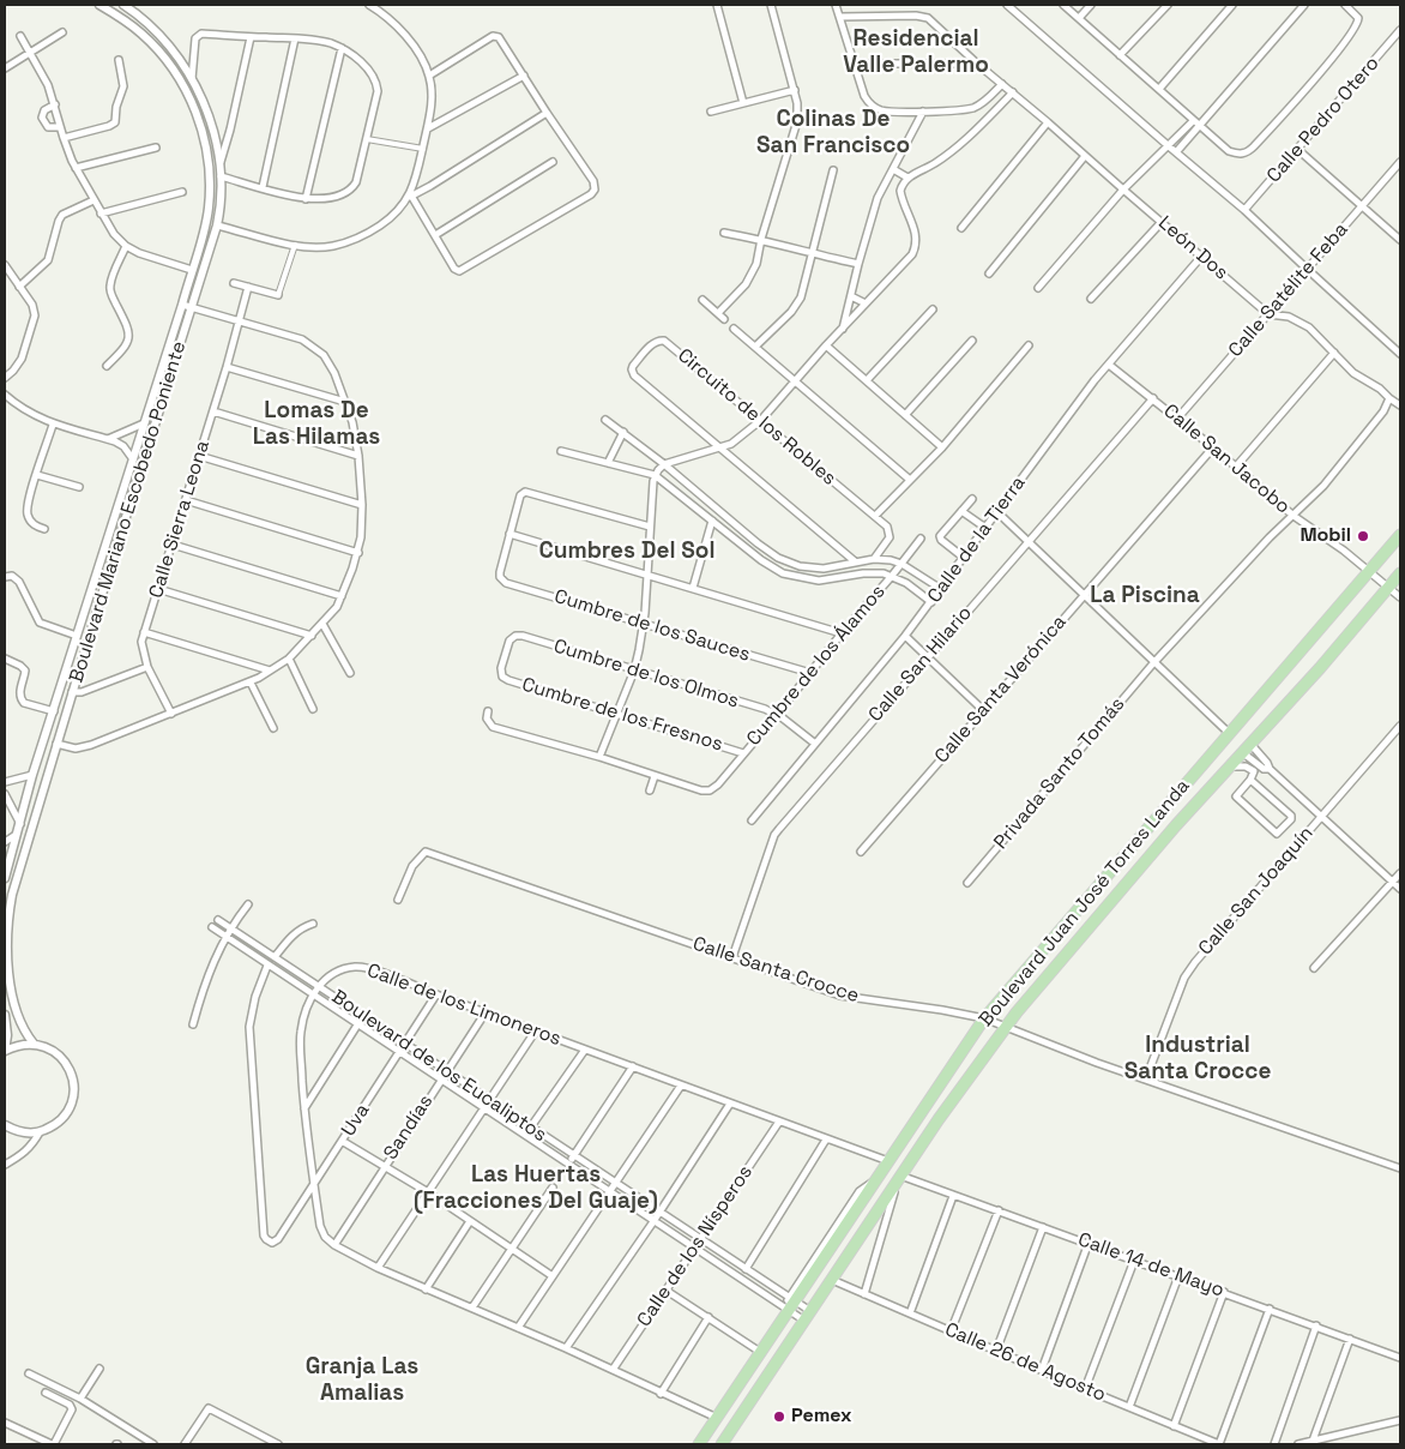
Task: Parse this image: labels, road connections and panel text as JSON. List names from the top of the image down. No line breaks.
{"streets":{"main road":["Boulevard Juan José Torres Landa"],"street":["Calle Pedro Otero","León Dos","Calle Satélite Feba","Circuito de los Robles","Calle San Jacobo","Boulevard Mariano Escobedo Poniente","Calle Sierra Leona","Calle de la Tierra","Cumbre de los Sauces","Calle San Hilario","Cumbre de los Álamos","Cumbre de los Olmos","Calle Santa Verónica","Cumbre de los Fresnos","Privada Santo Tomás","Calle San Joaquín","Calle Santa Crocce","Calle de los Limoneros","Boulevard de los Eucaliptos","Uva","Sandías","Calle de los Nísperos","Calle 14 de Mayo","Calle 26 de Agosto"]},"crossings":[["León Dos","Calle Satélite Feba"],["León Dos","Calle de la Tierra"],["León Dos","Privada Santo Tomás"],["Calle Satélite Feba","Calle San Jacobo"],["Calle San Jacobo","Calle de la Tierra"],["Calle San Jacobo","Calle San Hilario"],["Calle San Jacobo","Calle Santa Verónica"],["Calle San Jacobo","Privada Santo Tomás"],["Calle San Jacobo","Boulevard Juan José Torres Landa"],["Calle de la Tierra","Cumbre de los Olmos"],["Cumbre de los Sauces","Cumbre de los Álamos"],["Calle San Hilario","Calle Santa Crocce"],["Cumbre de los Álamos","Cumbre de los Olmos"],["Cumbre de los Álamos","Cumbre de los Fresnos"],["Cumbre de los Olmos","Cumbre de los Fresnos"],["Calle San Joaquín","Calle Santa Crocce"],["Boulevard Juan José Torres Landa","Calle Santa Crocce"],["Boulevard Juan José Torres Landa","Calle de los Limoneros"],["Boulevard Juan José Torres Landa","Boulevard de los Eucaliptos"],["Boulevard Juan José Torres Landa","Calle 14 de Mayo"],["Boulevard Juan José Torres Landa","Calle 26 de Agosto"],["Calle de los Limoneros","Boulevard de los Eucaliptos"],["Calle de los Limoneros","Uva"],["Calle de los Limoneros","Sandías"],["Calle de los Limoneros","Calle de los Nísperos"],["Boulevard de los Eucaliptos","Uva"],["Boulevard de los Eucaliptos","Sandías"],["Boulevard de los Eucaliptos","Calle de los Nísperos"]],"districts":["Residencial Valle Palermo","Colinas De San Francisco","Lomas De Las Hilamas","Cumbres Del Sol","La Piscina","Industrial Santa Crocce","Las Huertas (Fracciones Del Guaje)","Granja Las Amalias"],"places":["Mobil","Pemex"]}
